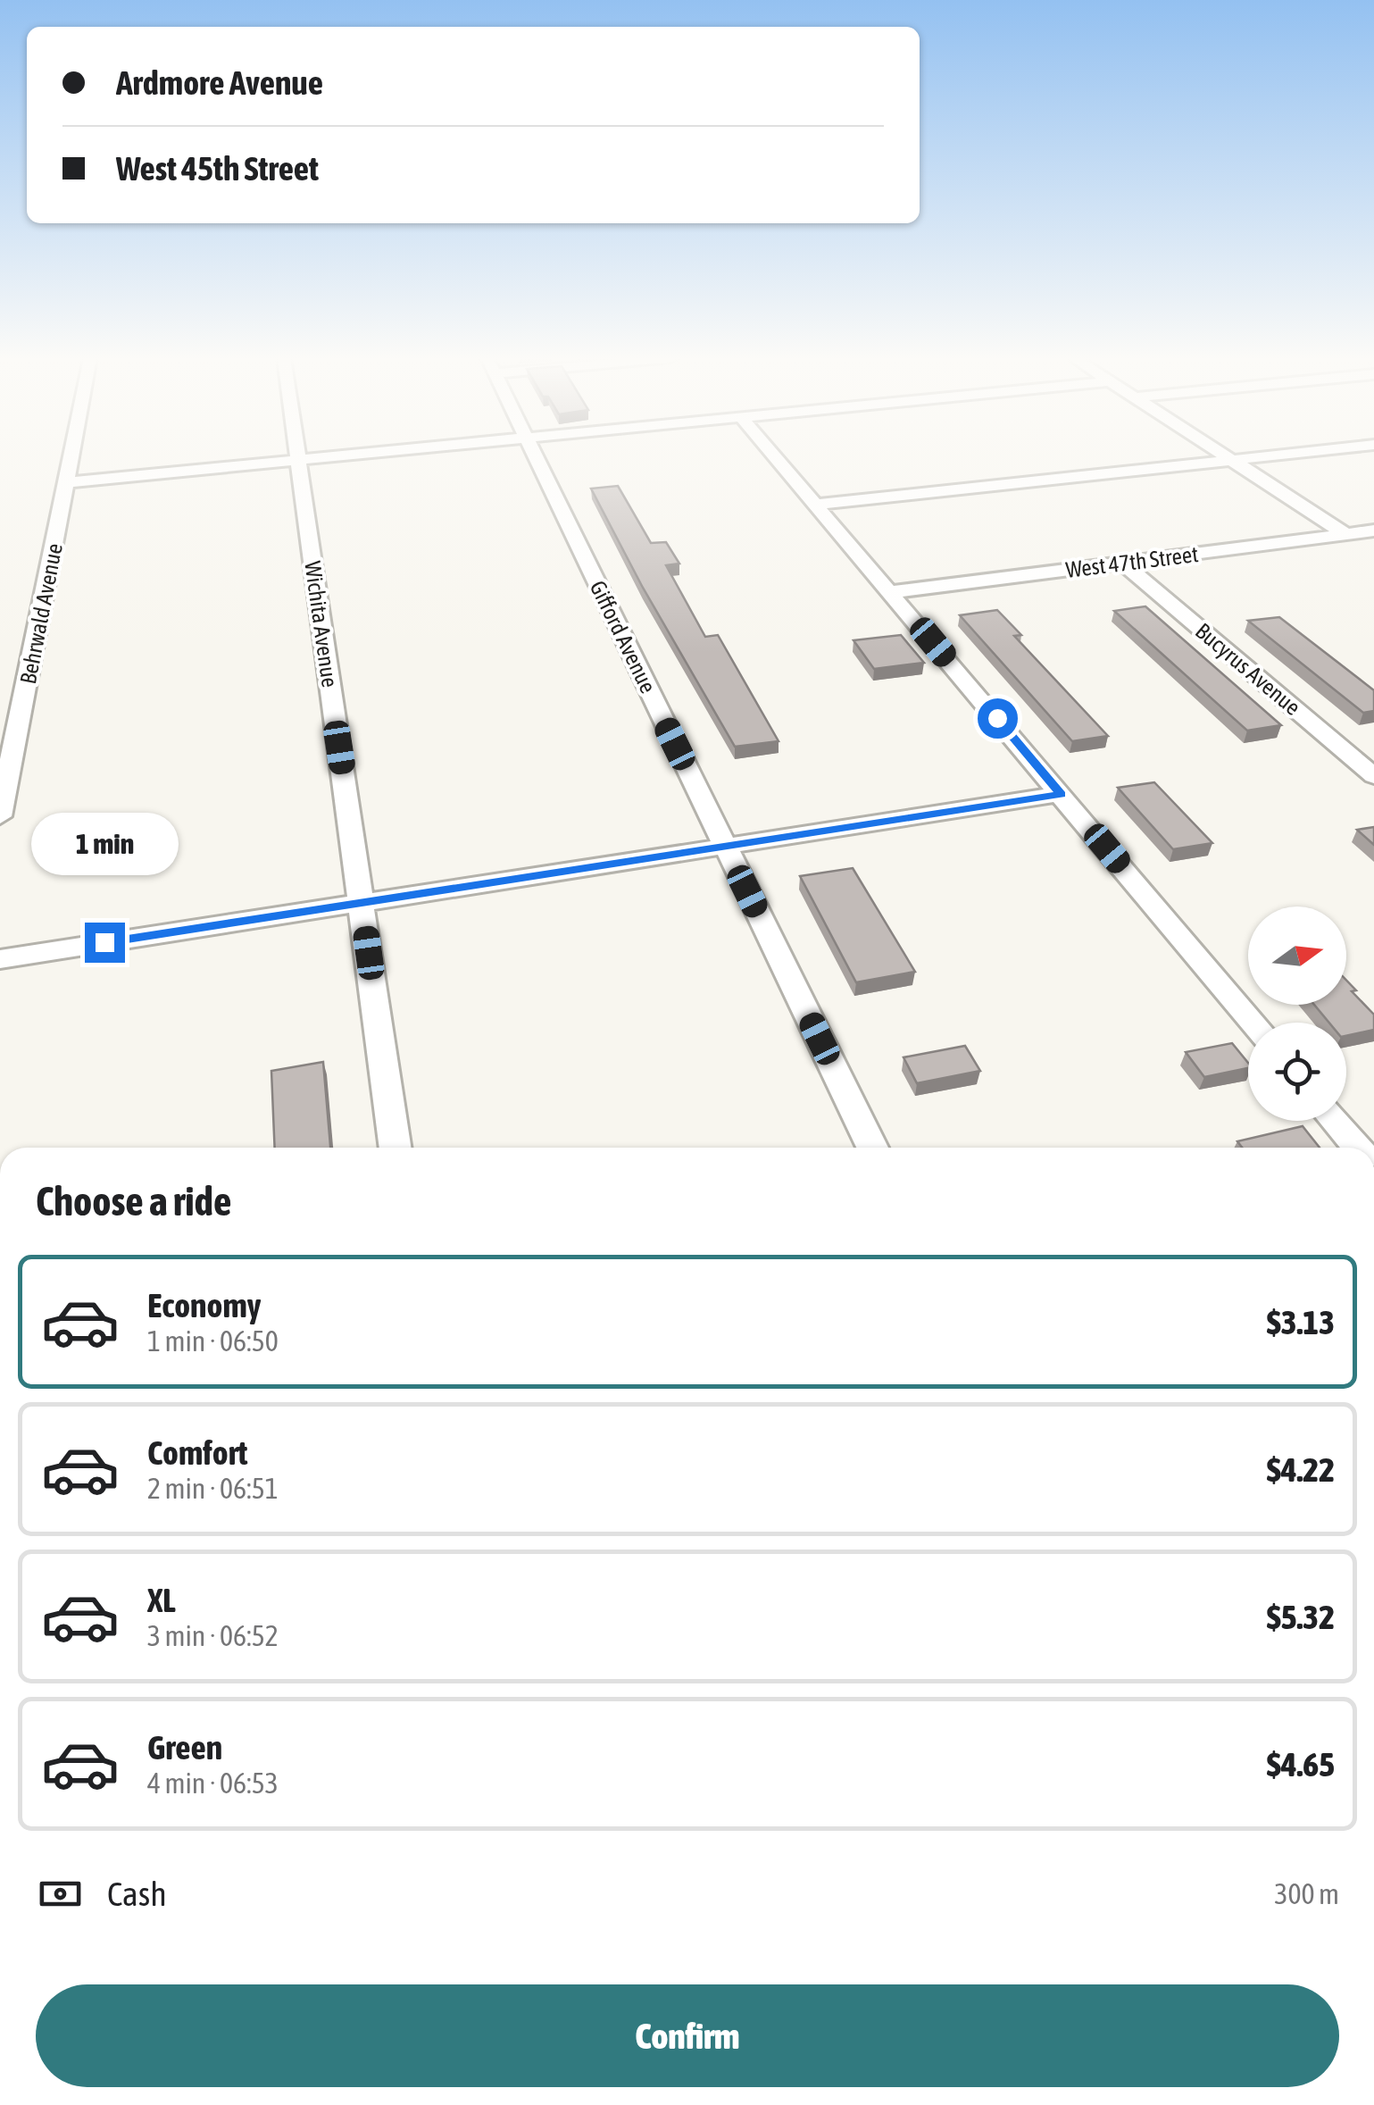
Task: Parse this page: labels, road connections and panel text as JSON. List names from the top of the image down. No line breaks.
{"streets":{"street":["West 47th Street","Behrwald Avenue","Wichita Avenue","Gifford Avenue","Bucyrus Avenue"]},"crossings":[["West 47th Street","Bucyrus Avenue"]],"north":"right","page":{"banner":["Ardmore Avenue","West 45th Street"],"bubble":"1 min","heading":"Choose a ride","list":[{"name":"Economy","note":"1 min · 06:50","value":"$3.13"},{"name":"Comfort","note":"2 min · 06:51","value":"$4.22"},{"name":"XL","note":"3 min · 06:52","value":"$5.32"},{"name":"Green","note":"4 min · 06:53","value":"$4.65"}],"pay":["Cash","300 m"],"buttons":"Confirm"}}
